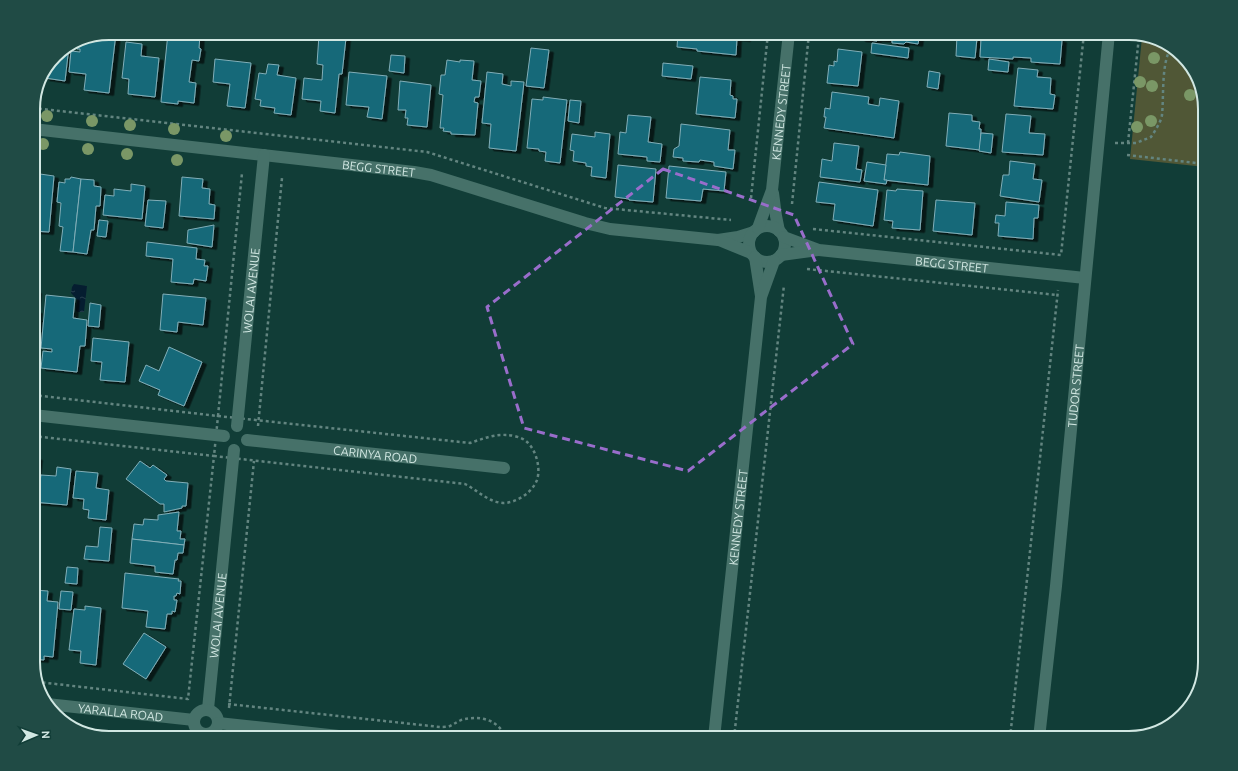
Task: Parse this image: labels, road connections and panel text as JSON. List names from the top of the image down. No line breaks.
{"streets":{"street":["KENNEDY STREET","BEGG STREET","WOLAI AVENUE","TUDOR STREET","CARINYA ROAD","YARALLA ROAD"]},"crossings":[["KENNEDY STREET","BEGG STREET"],["BEGG STREET","WOLAI AVENUE"],["BEGG STREET","TUDOR STREET"],["WOLAI AVENUE","CARINYA ROAD"]],"north":"right"}
